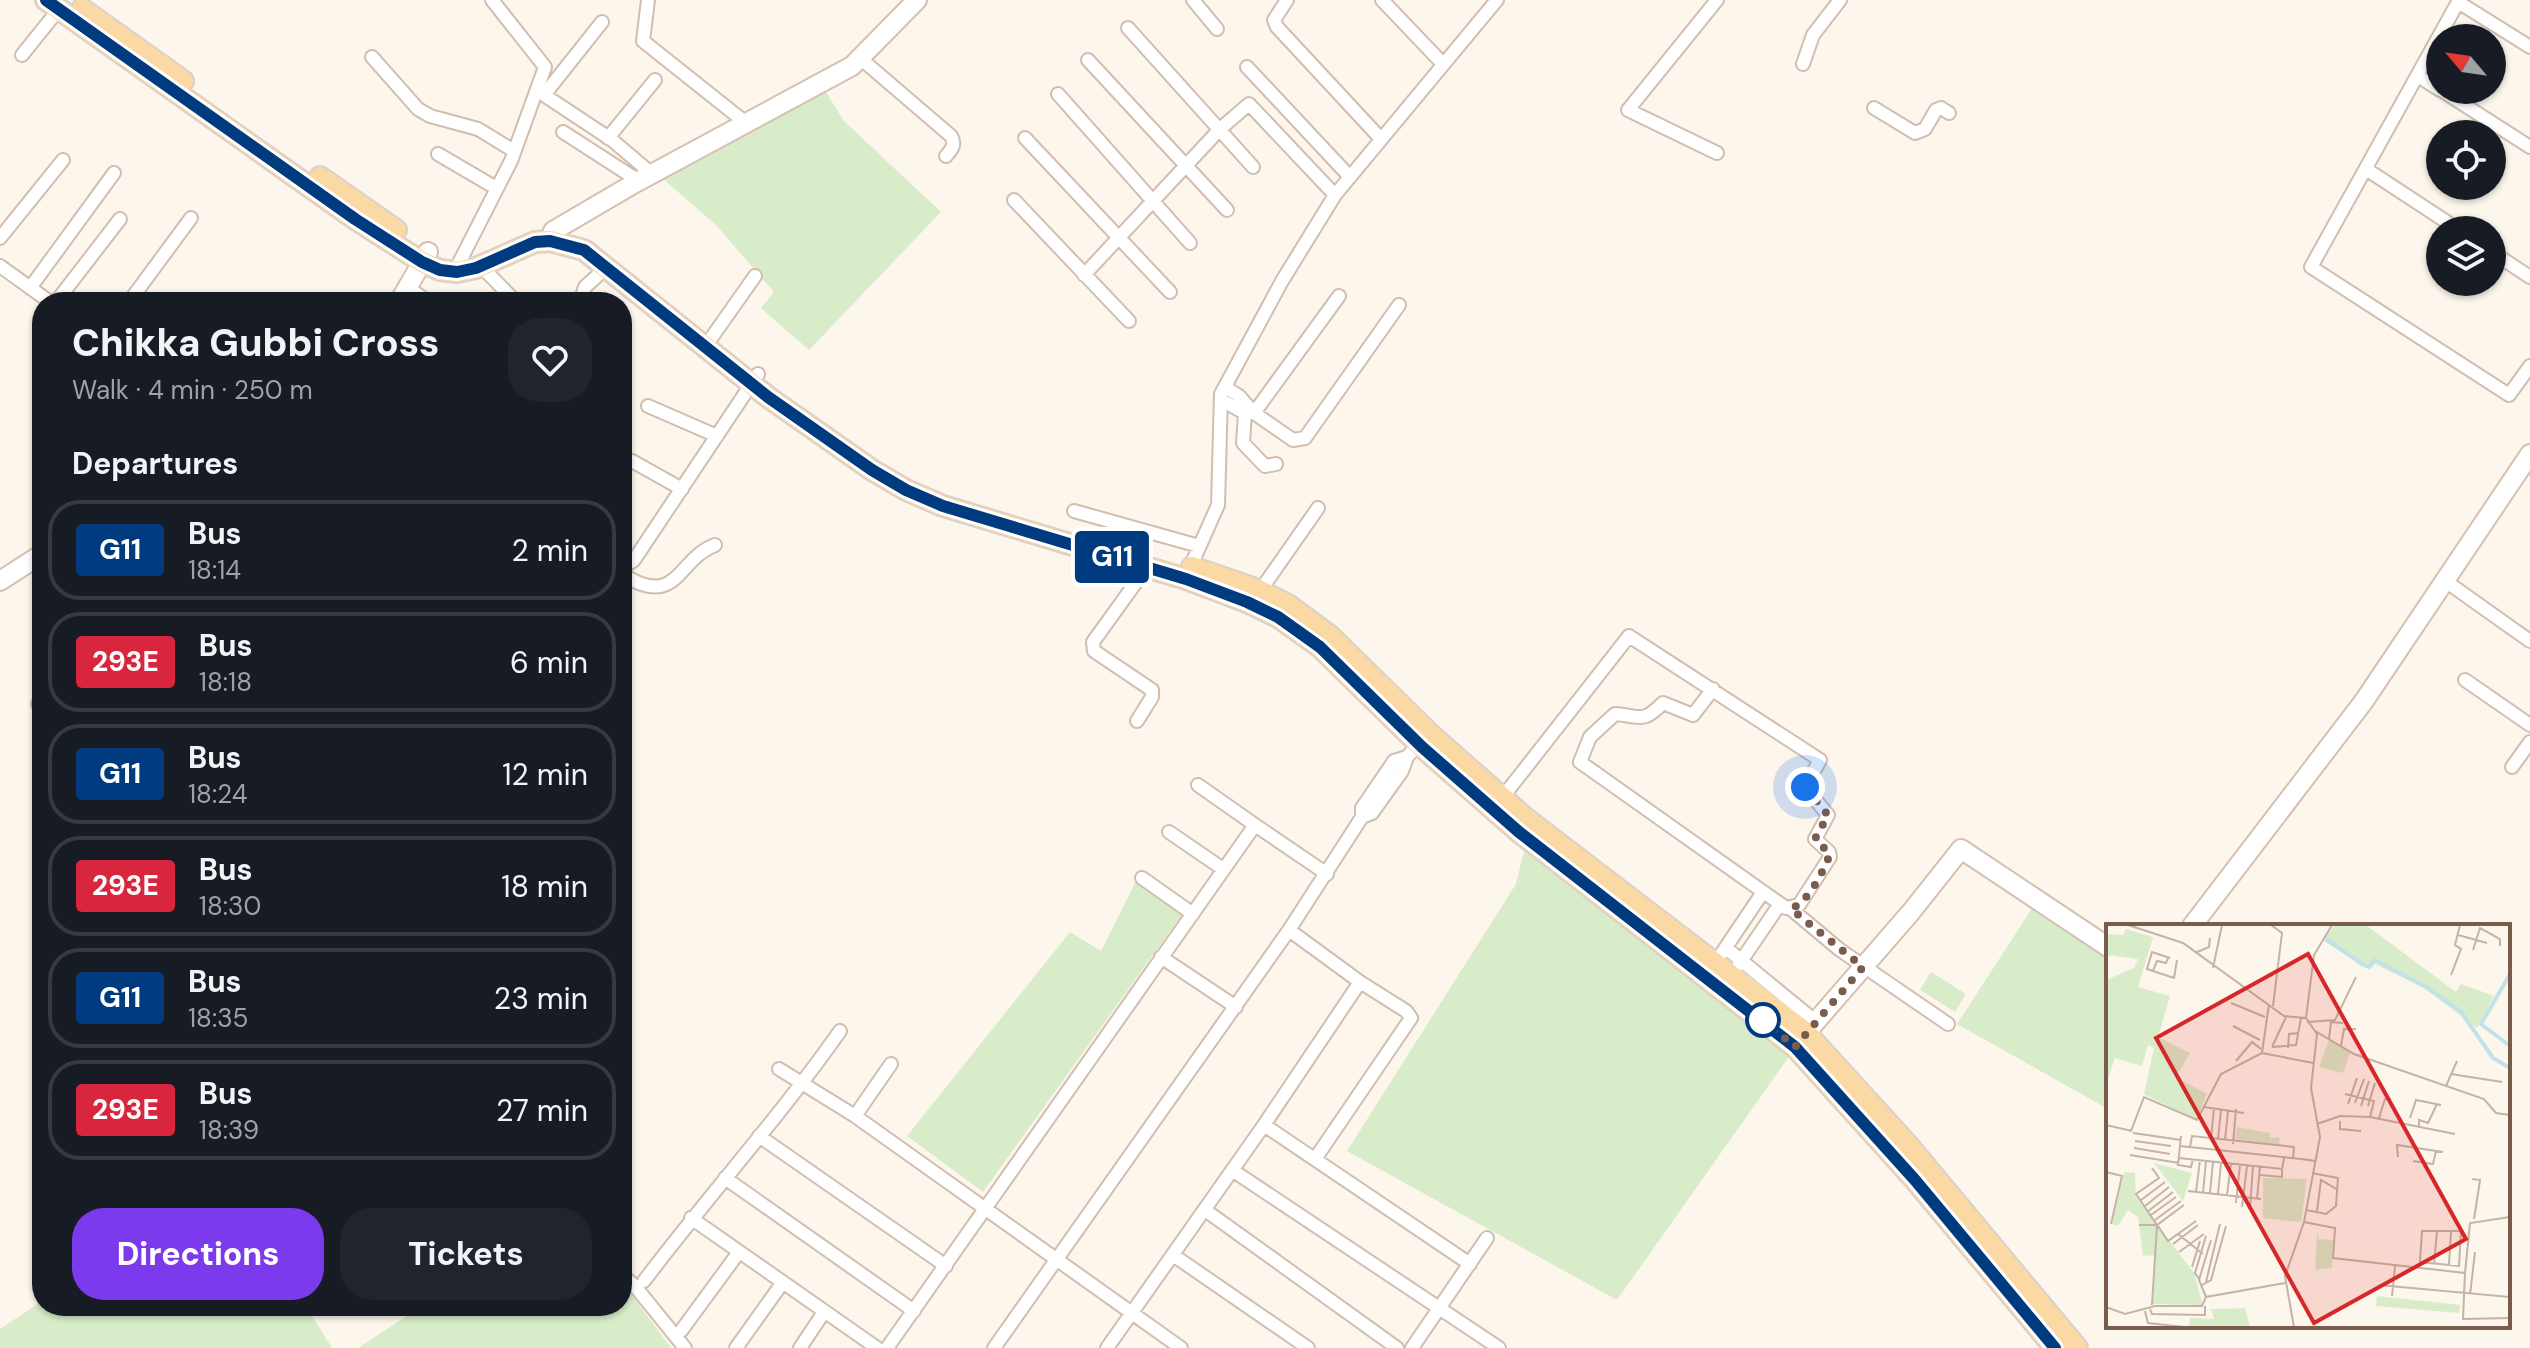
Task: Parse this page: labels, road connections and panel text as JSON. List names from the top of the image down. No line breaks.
{"lines":["bus line G11"],"north":"top left","page":{"on_map":"G11","heading":[["Chikka Gubbi Cross","Walk · 4 min · 250 m"],"Departures"],"list":[{"mark":"G11","name":"Bus","note":"18:14","value":"2 min"},{"mark":"293E","name":"Bus","note":"18:18","value":"6 min"},{"mark":"G11","name":"Bus","note":"18:24","value":"12 min"},{"mark":"293E","name":"Bus","note":"18:30","value":"18 min"},{"mark":"G11","name":"Bus","note":"18:35","value":"23 min"},{"mark":"293E","name":"Bus","note":"18:39","value":"27 min"}],"buttons":["Directions","Tickets"]}}
